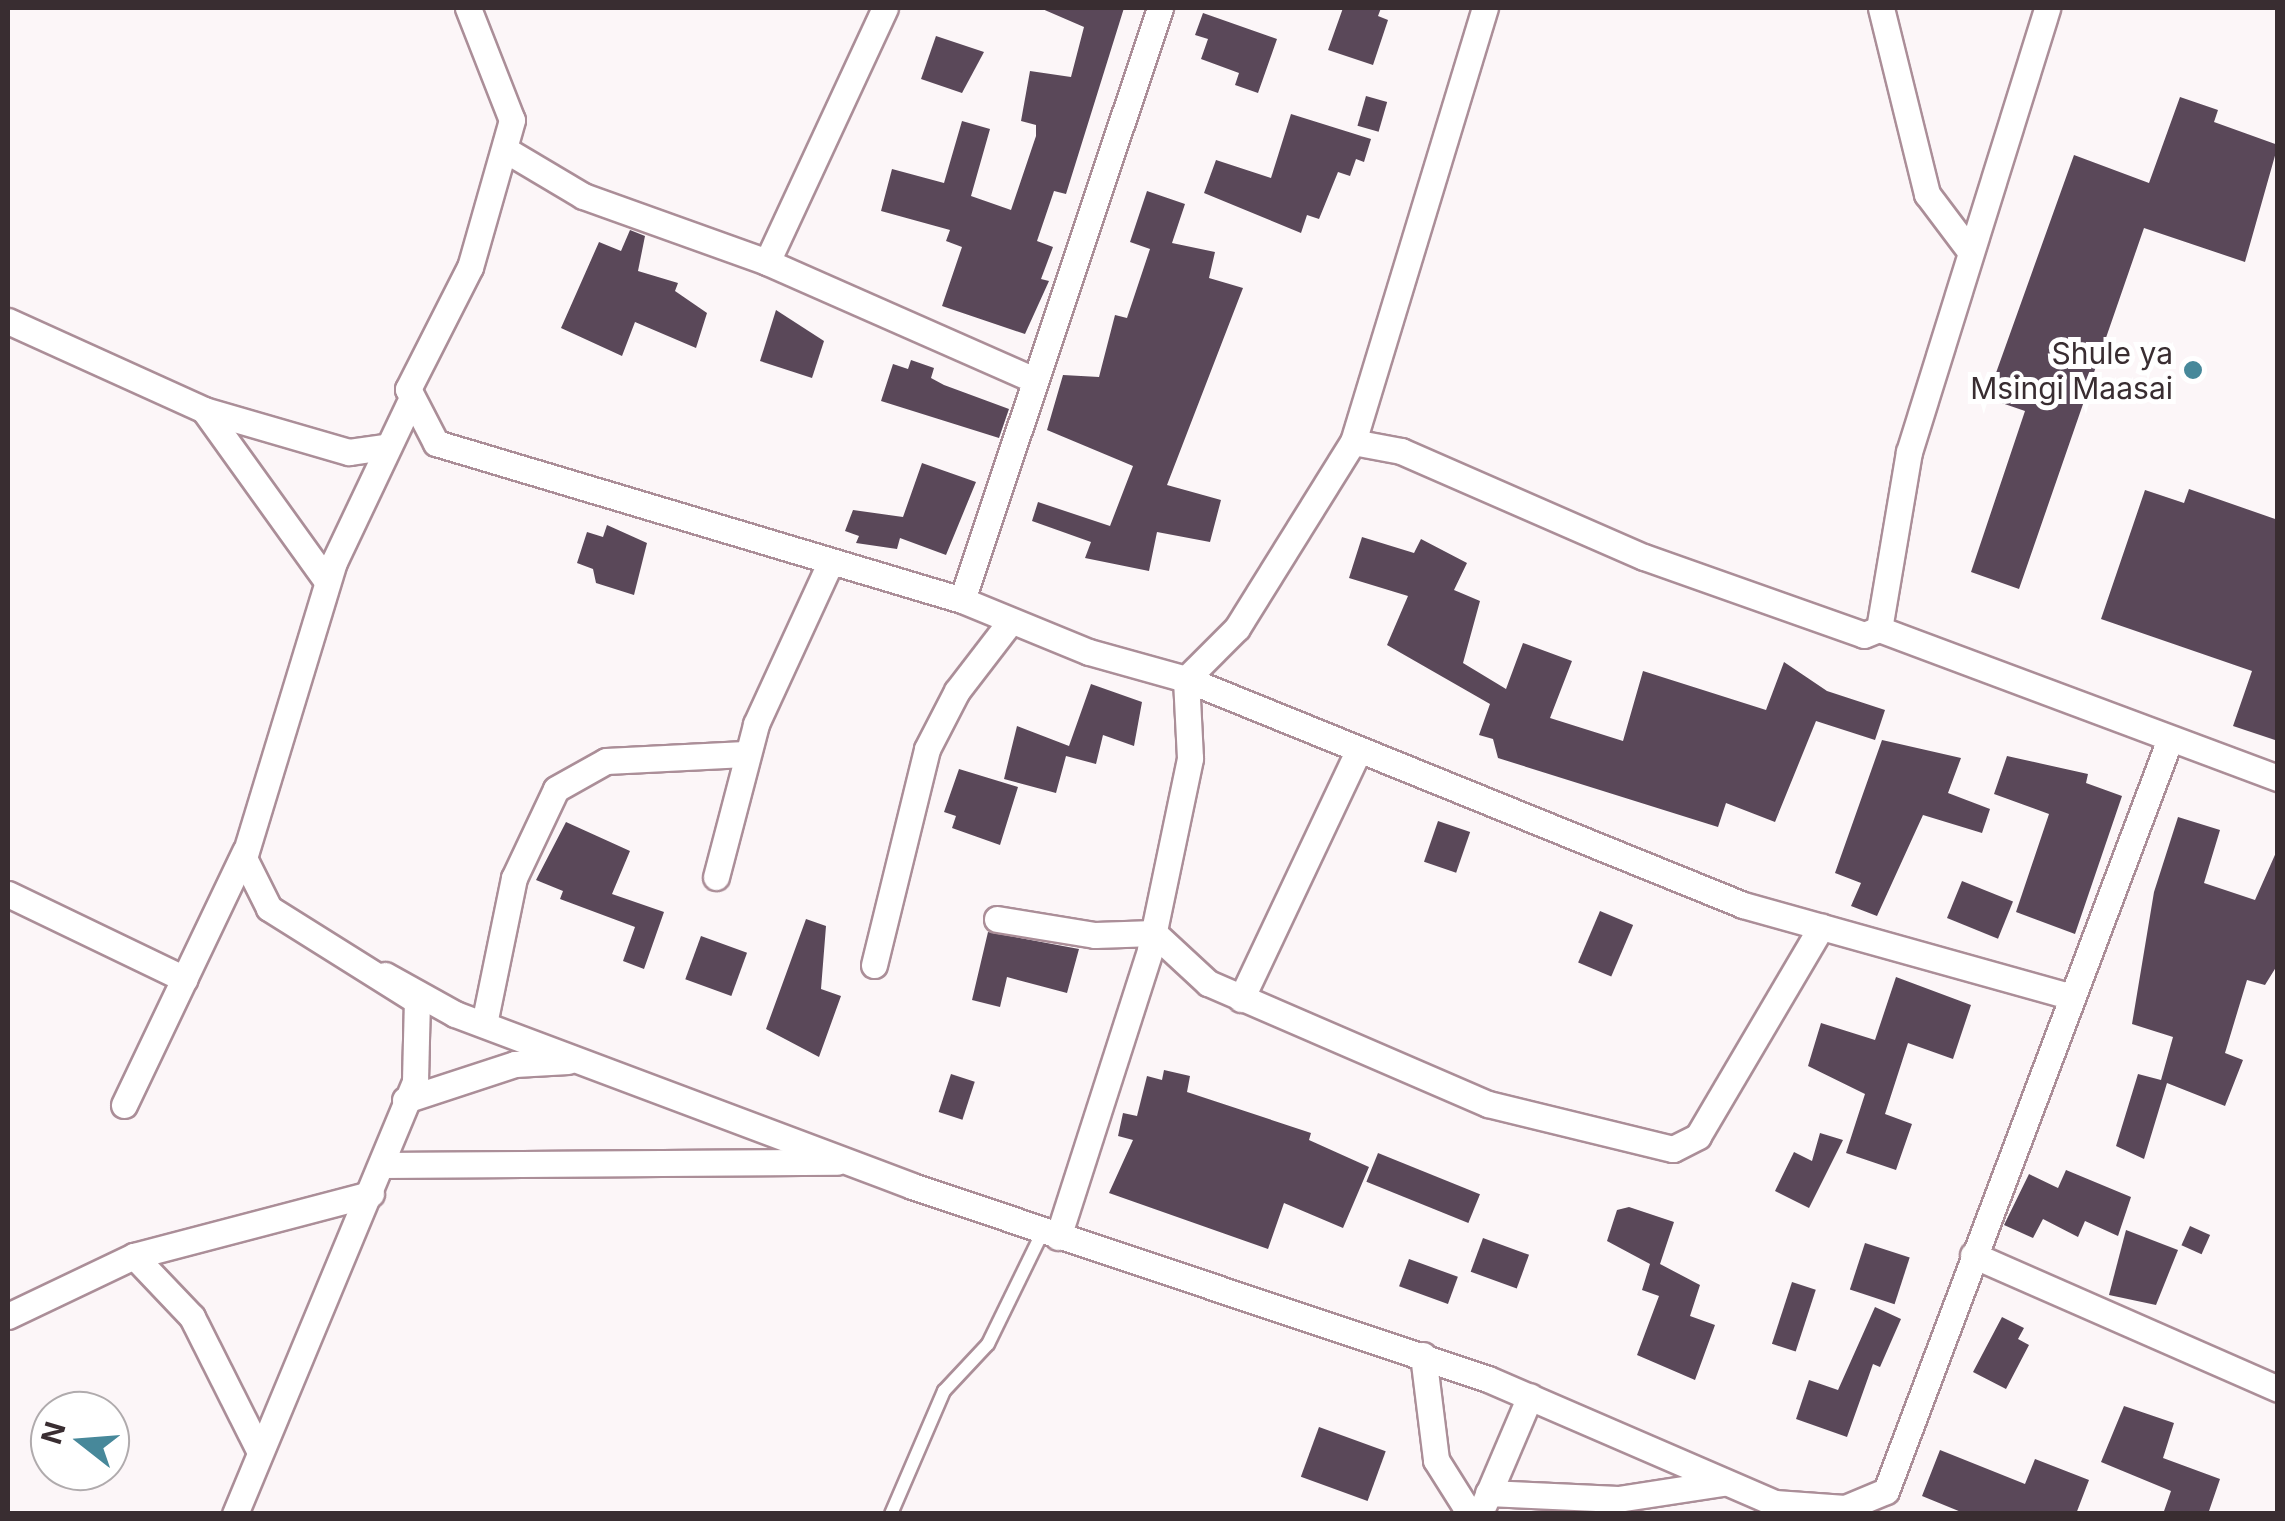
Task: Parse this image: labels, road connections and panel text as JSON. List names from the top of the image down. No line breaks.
{"places":["Shule ya Msingi Maasai"],"north":"left"}
